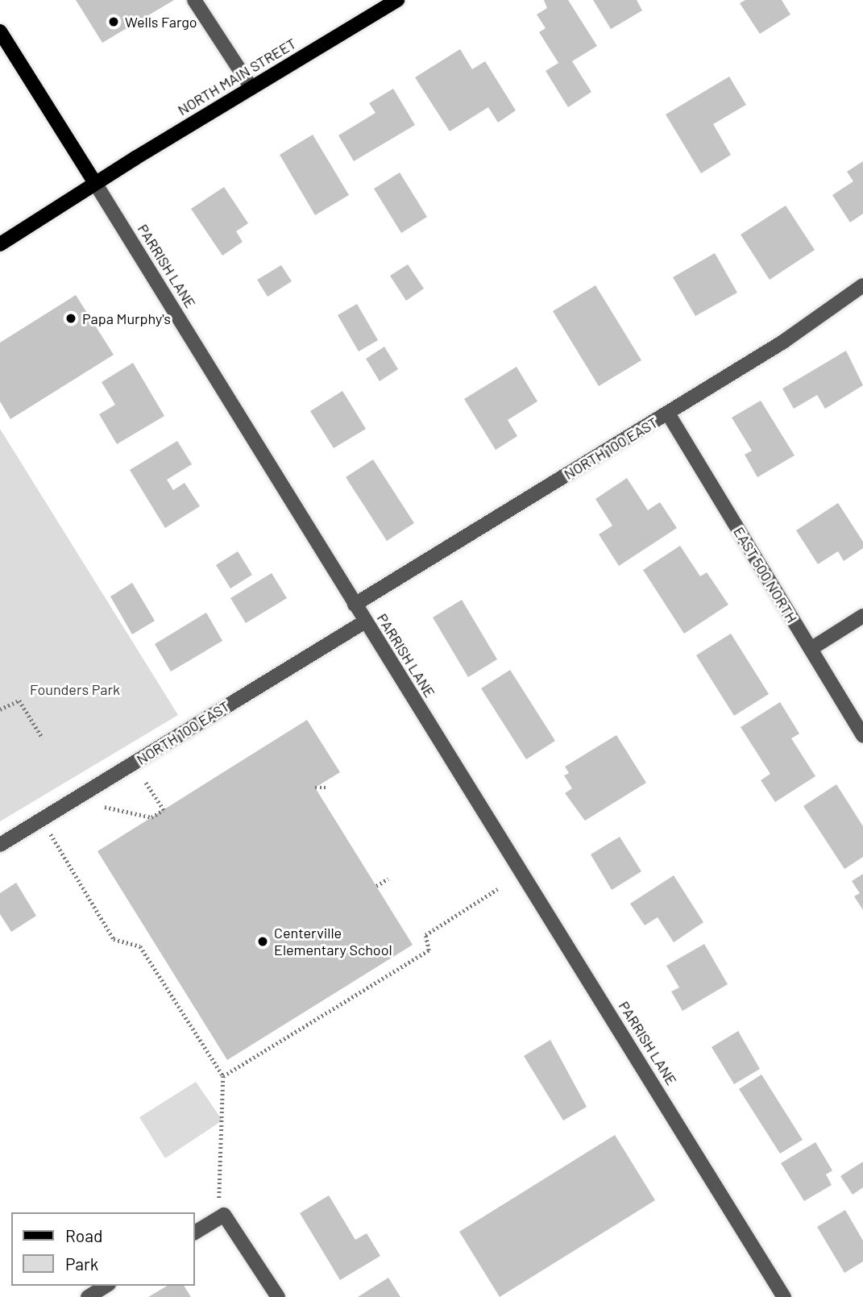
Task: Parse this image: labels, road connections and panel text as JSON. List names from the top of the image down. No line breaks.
{"streets":{"main road":["NORTH MAIN STREET","PARRISH LANE"],"street":["NORTH 100 EAST","EAST 500 NORTH"]},"crossings":[["NORTH MAIN STREET","PARRISH LANE"],["PARRISH LANE","NORTH 100 EAST"],["NORTH 100 EAST","EAST 500 NORTH"]],"parks":["Founders Park"],"places":["Wells Fargo","Papa Murphy's","Centerville Elementary School"],"legend":["Road","Park"]}
